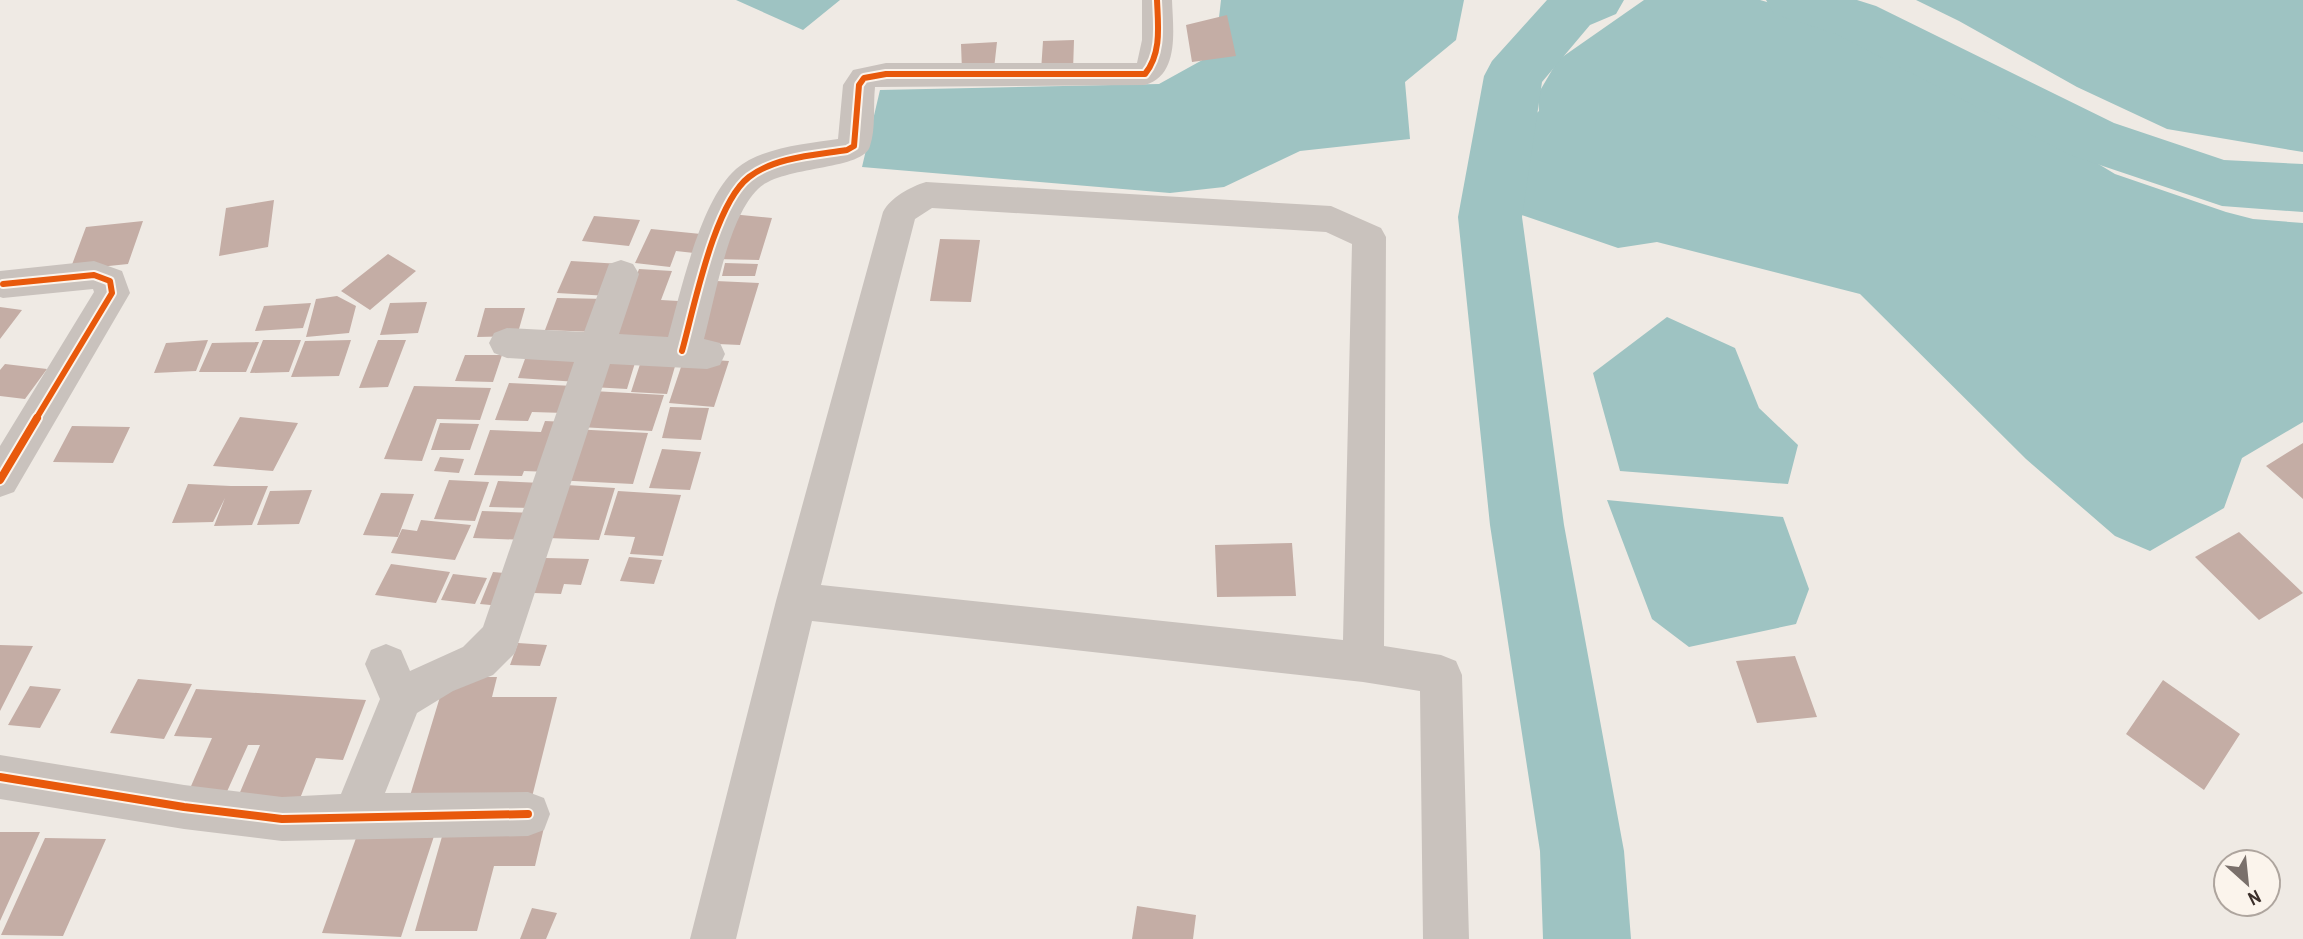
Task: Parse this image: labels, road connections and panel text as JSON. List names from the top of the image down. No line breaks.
{"north":"bottom right"}
